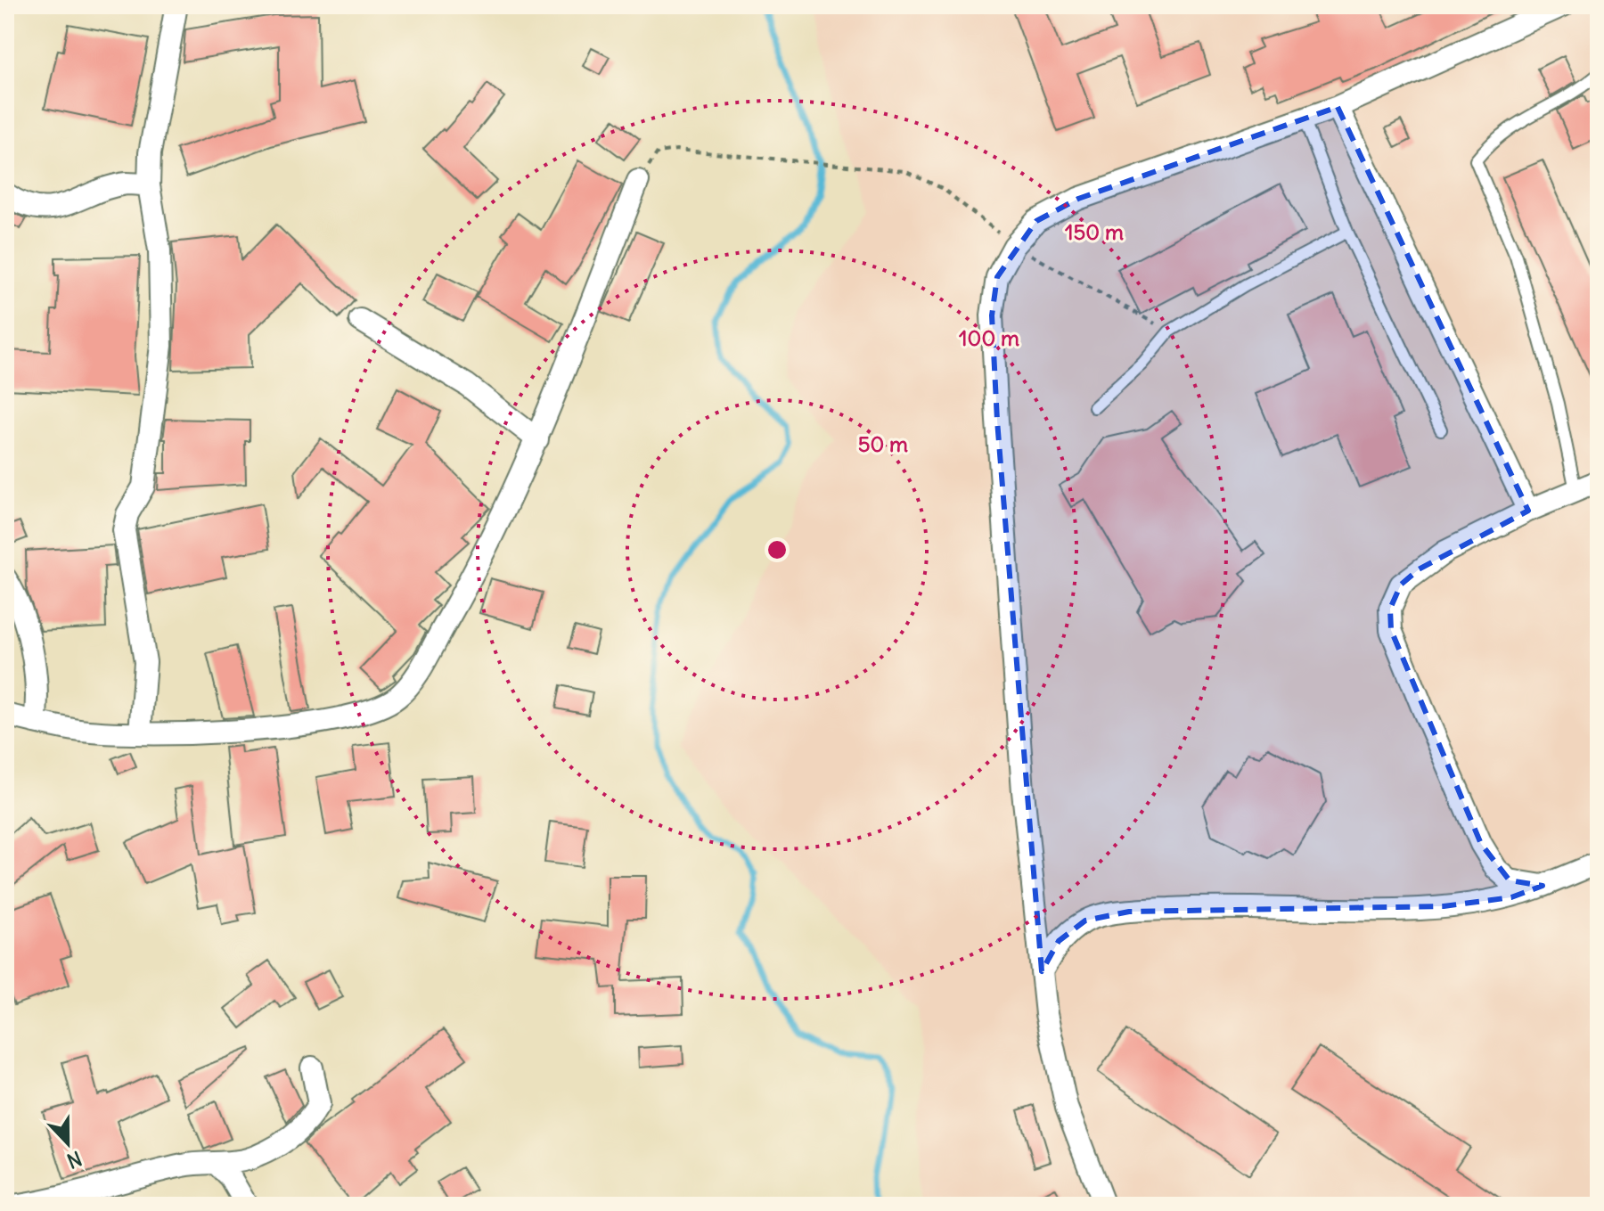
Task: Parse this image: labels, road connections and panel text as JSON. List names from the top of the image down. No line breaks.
{"north":"bottom","rings":["150 m","100 m","50 m"]}
